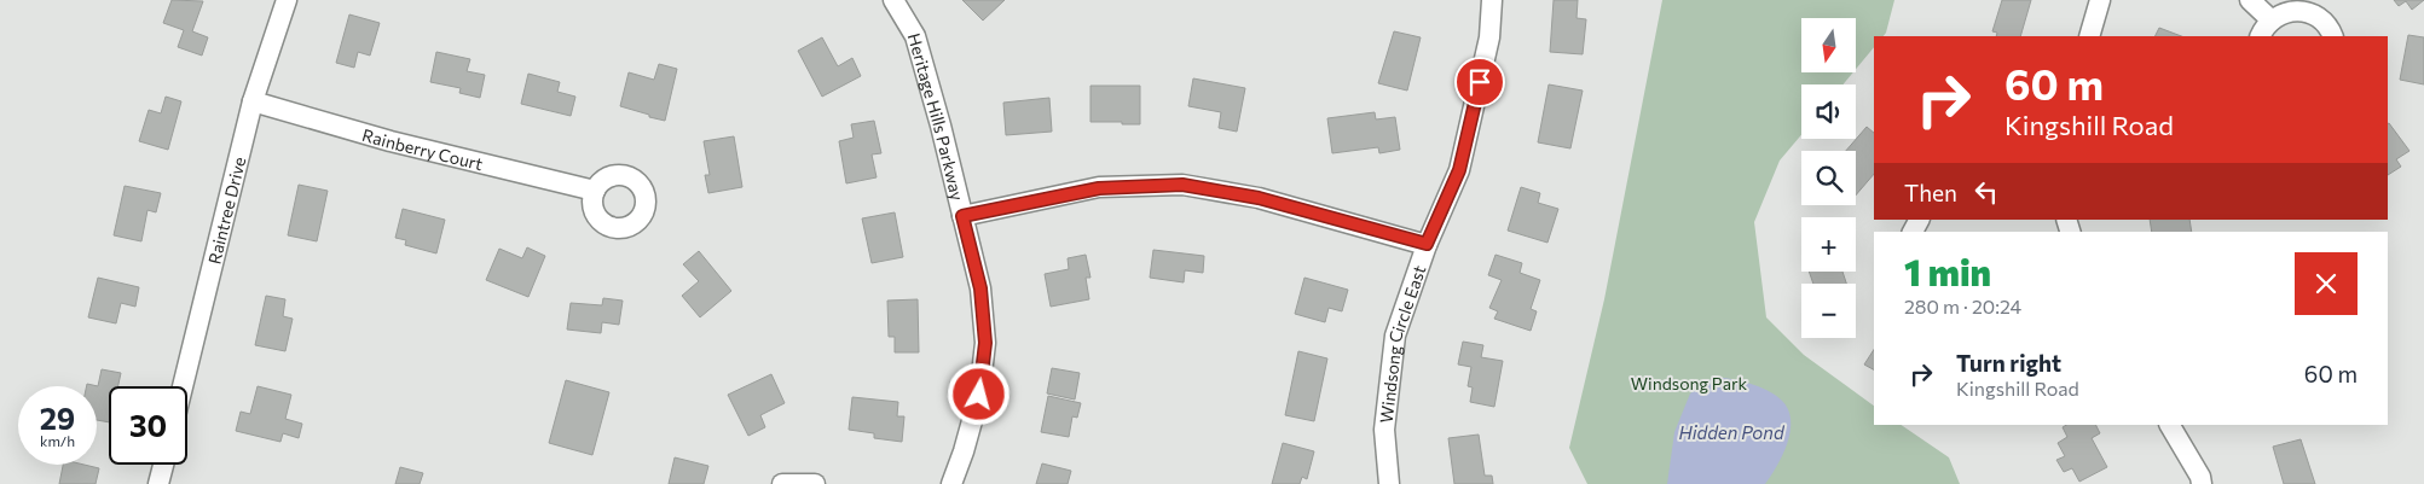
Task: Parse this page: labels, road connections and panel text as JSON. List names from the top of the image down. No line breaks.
{"streets":{"street":["Heritage Hills Parkway","Rainberry Court","Raintree Drive","Windsong Circle East"]},"crossings":[["Rainberry Court","Raintree Drive"]],"water":["Hidden Pond"],"parks":["Windsong Park"],"north":"bottom","page":{"map_buttons":["+","−"],"turn":["60 m","Kingshill Road"],"then":"Then","heading":["1 min","280 m · 20:24"],"list":[{"name":"Turn right","note":"Kingshill Road","value":"60 m"}],"speed":"29 km/h","limit":"30"}}
